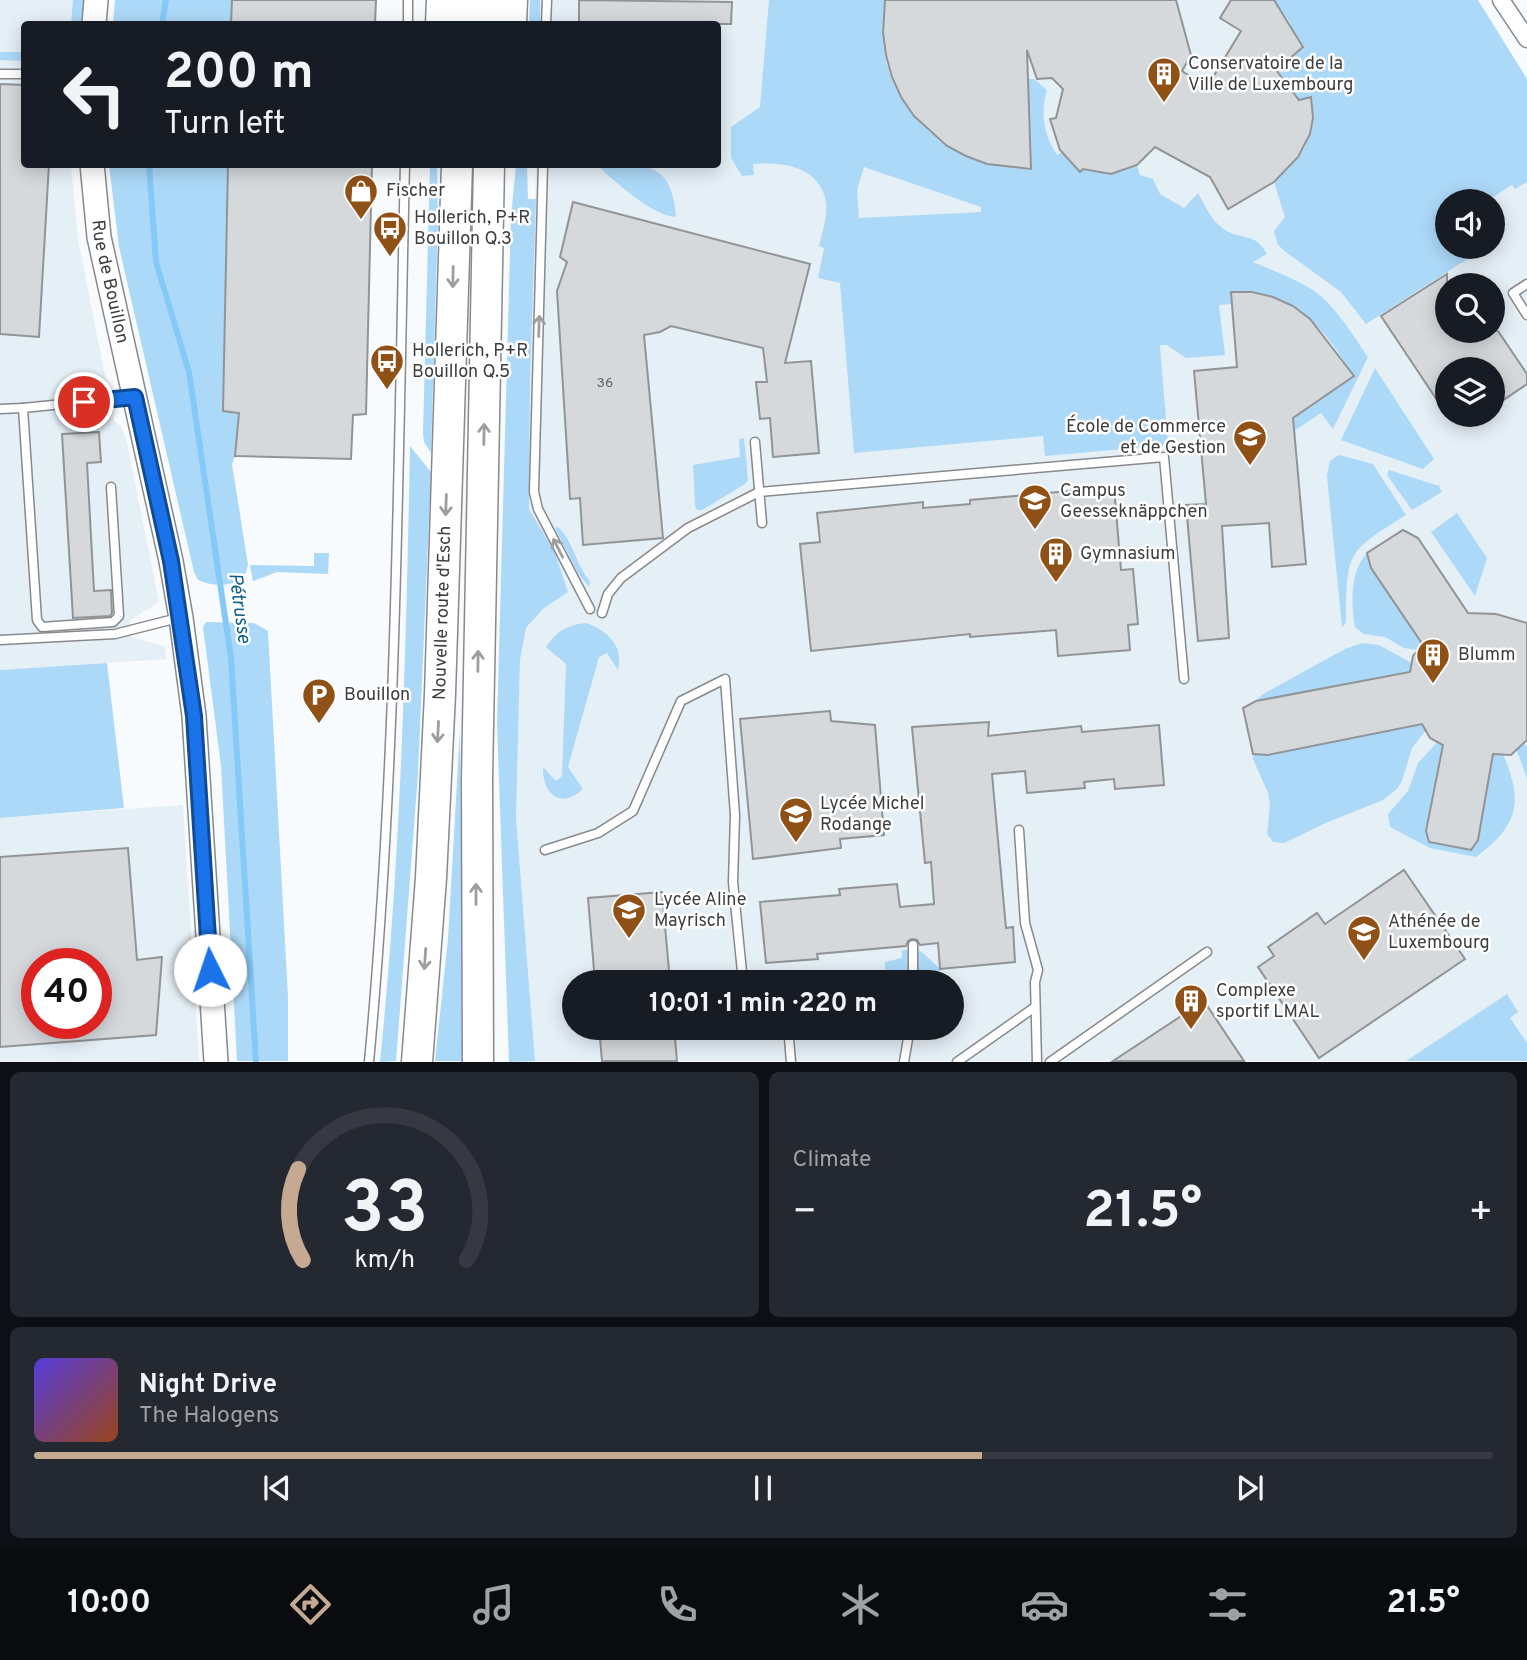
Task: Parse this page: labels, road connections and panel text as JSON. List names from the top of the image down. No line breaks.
{"streets":{"highway":["Nouvelle route d'Esch"],"street":["Rue de Bouillon"]},"water":["Pétrusse"],"places":{"building":["Conservatoire de la Ville de Luxembourg","Gymnasium","Blumm","Complexe sportif LMAL"],"shop":["Fischer"],"bus stop":["Hollerich, P+R Bouillon Q.3","Hollerich, P+R Bouillon Q.5"],"school or university":["École de Commerce et de Gestion","Campus Geesseknäppchen","Lycée Michel Rodange","Lycée Aline Mayrisch","Athénée de Luxembourg"],"parking":["Bouillon"]},"house_numbers":["36"],"page":{"turn":["200 m","Turn left"],"limit":"40","trip":"10:01 · 1 min · 220 m","tile":"Climate","heat":["−","21.5°","+"],"song":["Night Drive","The Halogens"],"tabs":["10:00","21.5°"],"gauge":["33","km/h"]}}
